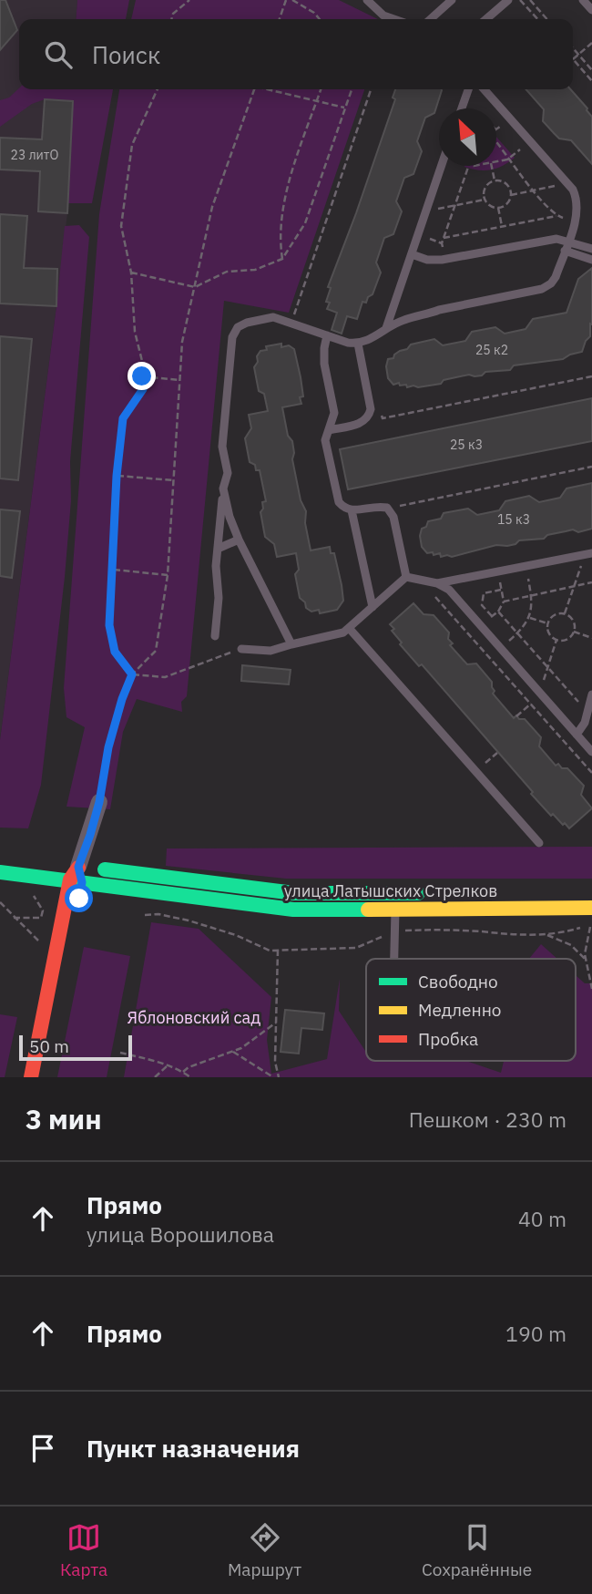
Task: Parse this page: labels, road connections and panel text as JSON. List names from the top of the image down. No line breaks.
{"streets":{"street":["улица Латышских Стрелков"]},"parks":["Яблоновский сад"],"house_numbers":["23 литО","25 к2","25 к3","15 к3"],"legend":["Свободно","Медленно","Пробка"],"scale_bar":"50 m","north":"top left","page":{"search":"Поиск","scale":"50 m","heading":["3 мин","Пешком · 230 m"],"list":[["Прямо","улица Ворошилова","40 m"],["Прямо","190 m"],"Пункт назначения"],"nav":["Карта","Маршрут","Сохранённые"]}}
